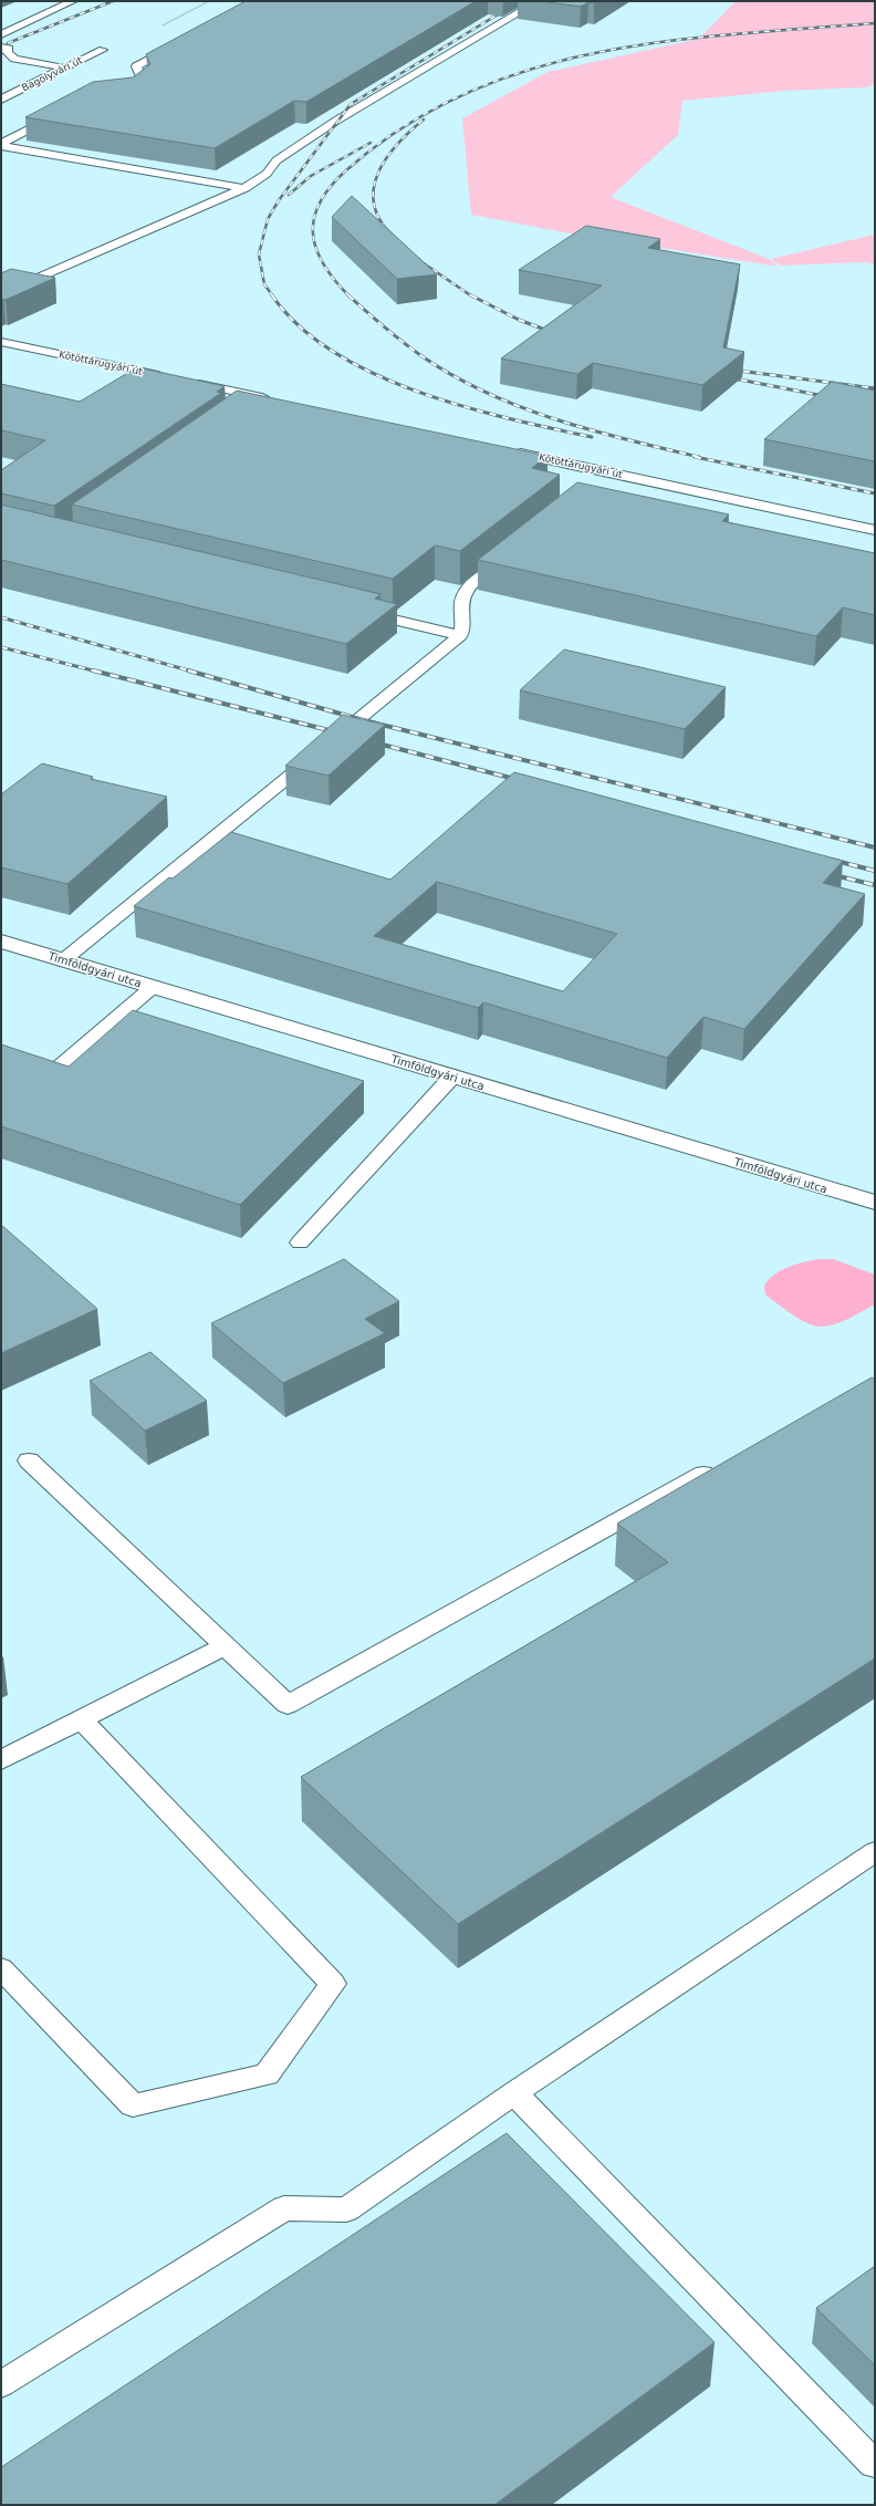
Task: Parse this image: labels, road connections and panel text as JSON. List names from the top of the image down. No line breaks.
{"streets":{"street":["Timföldgyári utca"],"lane":["Bagolyvári út","Kötöttárugyári út"]}}
